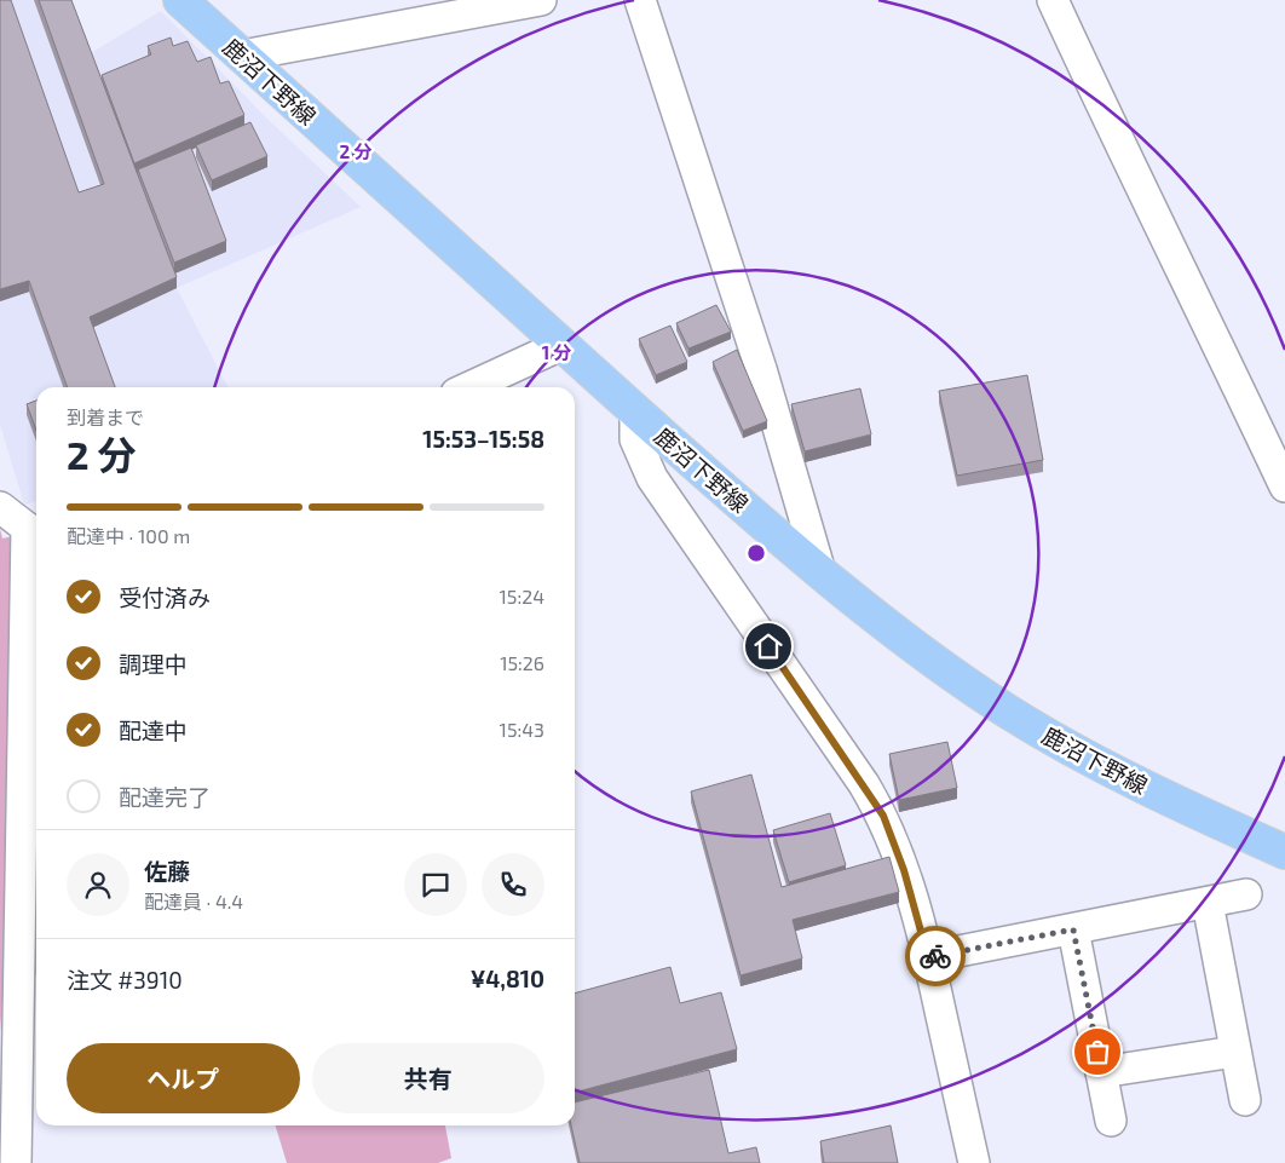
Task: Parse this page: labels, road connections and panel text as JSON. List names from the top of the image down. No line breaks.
{"streets":{"main road":["鹿沼下野線"]},"page":{"heading":["2 分","到着まで","15:53–15:58"],"panel":["佐藤","配達員 · 4.4","注文 #3910","¥4,810"],"bar":"配達中 · 100 m","list":[["受付済み","15:24"],["調理中","15:26"],["配達中","15:43"],"配達完了"],"buttons":["ヘルプ","共有"]},"rings":["2 分","1 分"]}
